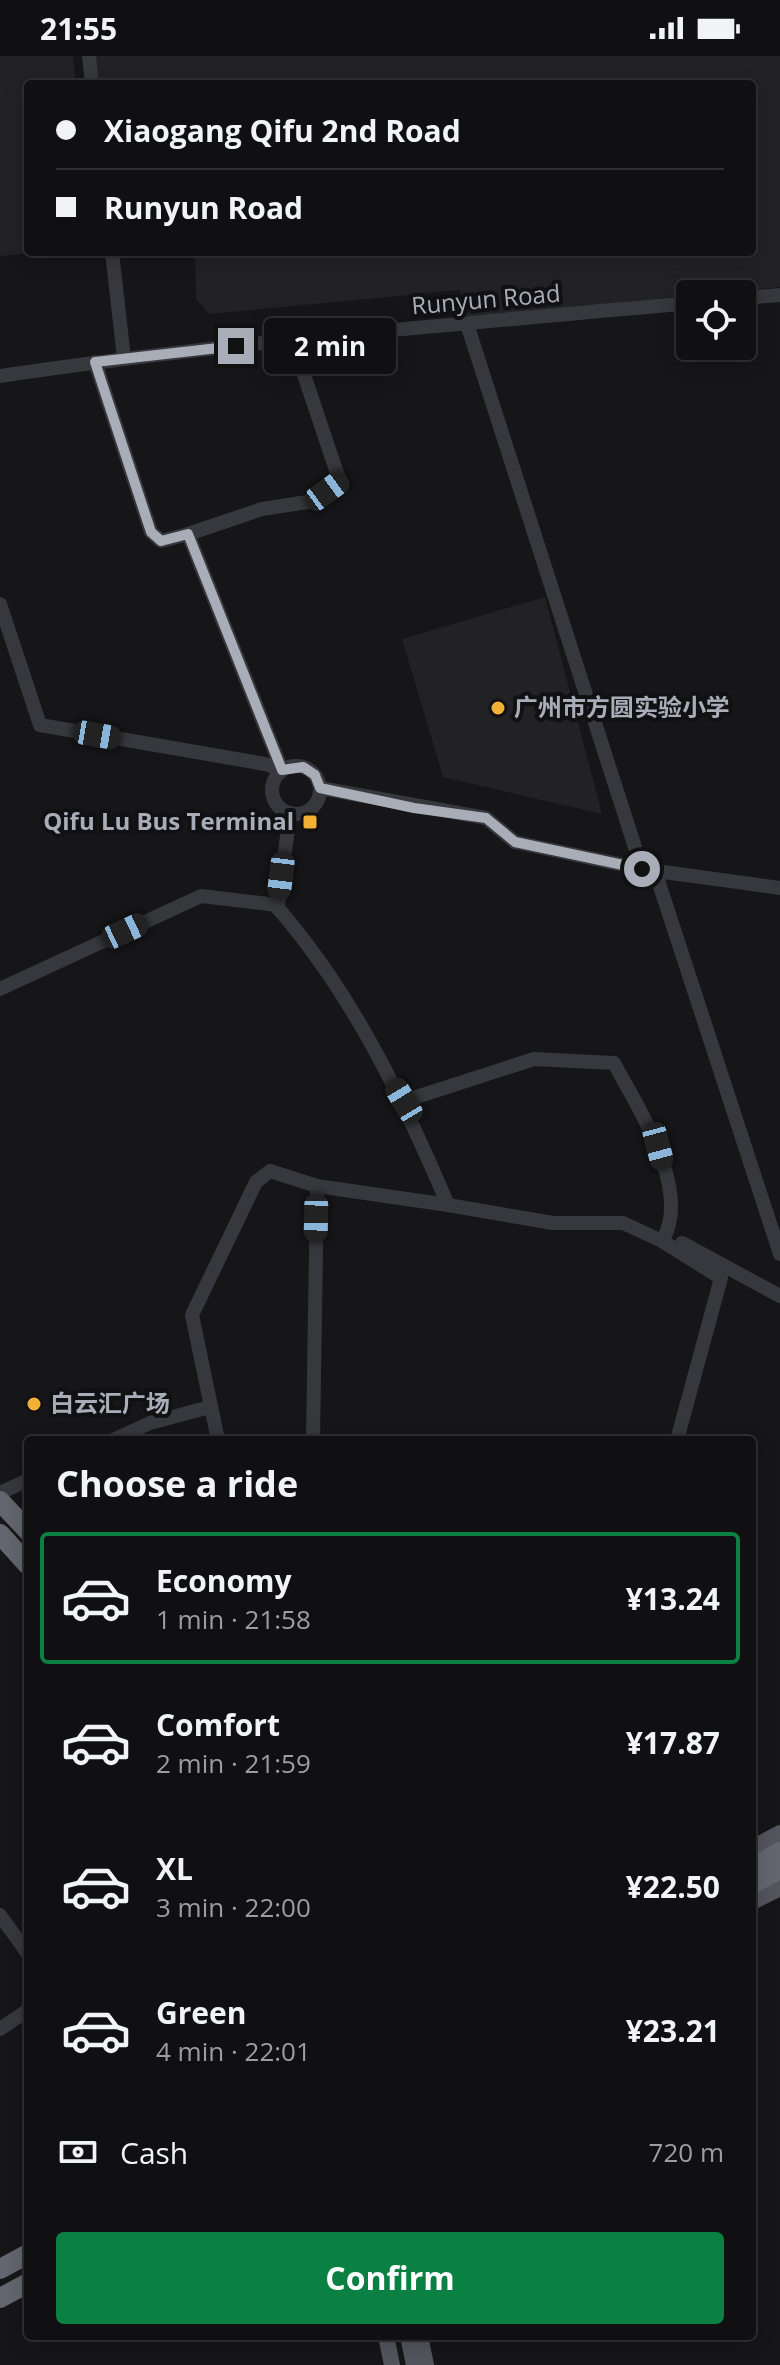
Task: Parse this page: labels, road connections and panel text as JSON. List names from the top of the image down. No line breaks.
{"streets":{"street":["Runyun Road"]},"places":{"other":["广州市方圆实验小学","白云汇广场"],"transit":["Qifu Lu Bus Terminal"]},"page":{"status":"21:55","banner":["Xiaogang Qifu 2nd Road","Runyun Road"],"bubble":"2 min","heading":"Choose a ride","list":[{"name":"Economy","note":"1 min · 21:58","value":"¥13.24"},{"name":"Comfort","note":"2 min · 21:59","value":"¥17.87"},{"name":"XL","note":"3 min · 22:00","value":"¥22.50"},{"name":"Green","note":"4 min · 22:01","value":"¥23.21"}],"pay":["Cash","720 m"],"buttons":"Confirm"}}
